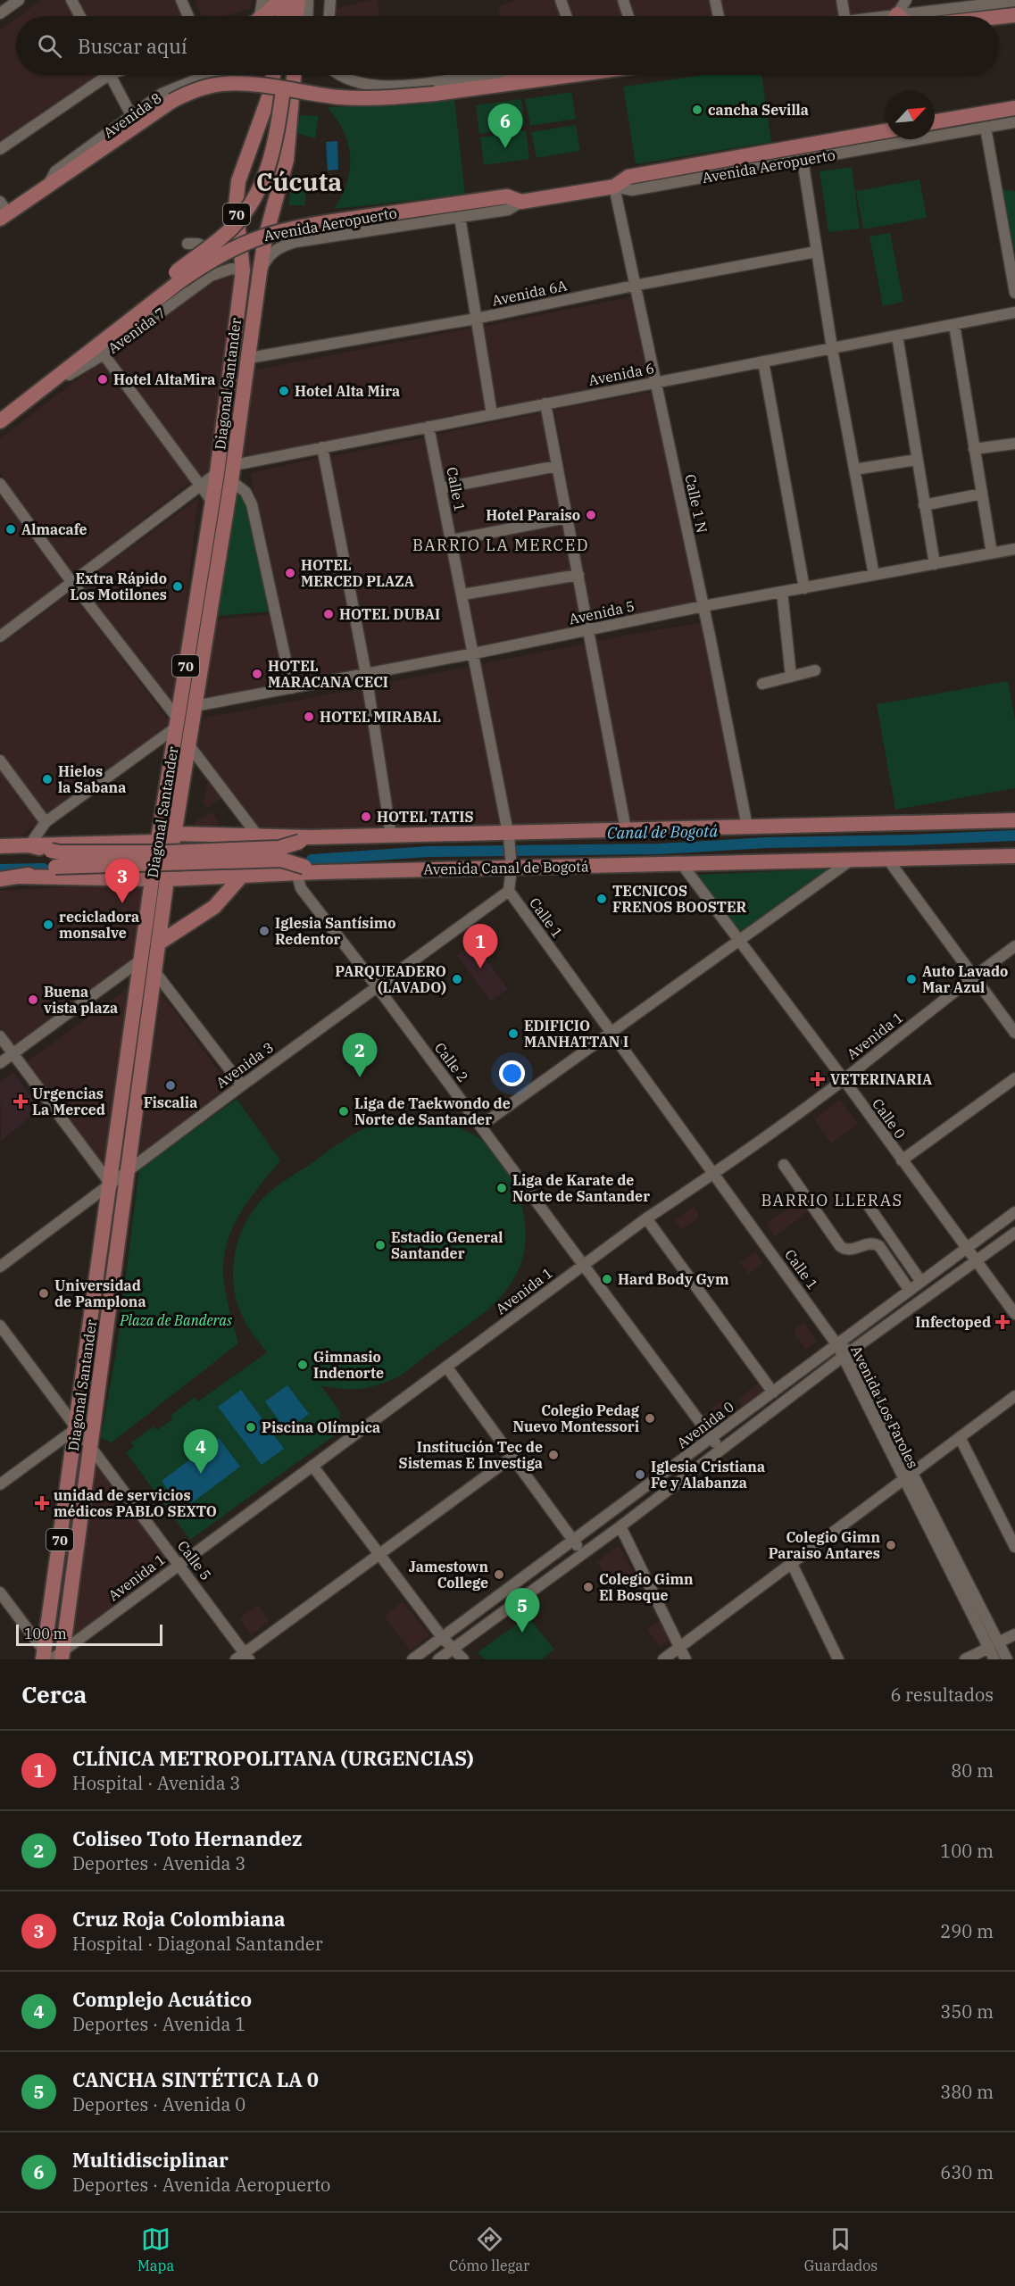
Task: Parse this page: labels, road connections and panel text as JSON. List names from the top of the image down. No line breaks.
{"streets":{"main road":["Avenida 8","Avenida Aeropuerto","70","Avenida 7","Diagonal Santander","Avenida Canal de Bogotá"],"street":["Avenida 6A","Avenida 6","Calle 1","Calle 1 N","Avenida 5","Avenida 1","Calle 2","Avenida 3","Calle 0","Avenida Los Faroles","Avenida 0","Calle 5"]},"crossings":[["Avenida Aeropuerto","Diagonal Santander"],["Avenida Aeropuerto","Calle 1 N"],["Avenida 6A","Diagonal Santander"],["Avenida 6A","Calle 1 N"],["Avenida 7","Diagonal Santander"],["Avenida 6","Diagonal Santander"],["Avenida 6","Calle 1"],["Avenida 6","Calle 1 N"],["Diagonal Santander","Avenida 5"],["Diagonal Santander","Avenida 1"],["Diagonal Santander","Avenida 3"],["Diagonal Santander","Calle 5"],["Calle 1","Avenida 5"],["Calle 1","Avenida Canal de Bogotá"],["Calle 1","Avenida 1"],["Calle 1","Avenida 3"],["Calle 1","Avenida Los Faroles"],["Calle 1","Avenida 0"],["Calle 1 N","Avenida 5"],["Avenida Canal de Bogotá","Calle 2"],["Avenida Canal de Bogotá","Calle 0"],["Avenida 1","Calle 2"],["Avenida 1","Calle 0"],["Avenida 1","Calle 5"],["Calle 2","Avenida 3"],["Calle 2","Avenida 0"],["Calle 0","Avenida 0"],["Avenida Los Faroles","Avenida 0"]],"districts":["Cúcuta","BARRIO LA MERCED","BARRIO LLERAS"],"water":["Canal de Bogotá"],"parks":["Plaza de Banderas"],"places":{"other":["cancha Sevilla","Hotel AltaMira","Hotel Alta Mira","Hotel Paraiso","Almacafe","HOTEL MERCED PLAZA","Extra Rápido Los Motilones","HOTEL DUBAI","HOTEL MARACANA CECI","HOTEL MIRABAL","Hielos la Sabana","HOTEL TATIS","TECNICOS FRENOS BOOSTER","recicladora monsalve","Iglesia Santísimo Redentor","PARQUEADERO (LAVADO)","Auto Lavado Mar Azul","Buena vista plaza","EDIFICIO MANHATTAN I","Fiscalia","Liga de Taekwondo de Norte de Santander","Liga de Karate de Norte de Santander","Estadio General Santander","Hard Body Gym","Universidad de Pamplona","Gimnasio Indenorte","Colegio Pedag Nuevo Montessori","Piscina Olímpica","Institución Tec de Sistemas E Investiga","Iglesia Cristiana Fe y Alabanza","Colegio Gimn Paraiso Antares","Jamestown College","Colegio Gimn El Bosque"],"health":["VETERINARIA","Urgencias La Merced","Infectoped","unidad de servicios médicos PABLO SEXTO"]},"scale_bar":"100 m","north":"top right","page":{"search":"Buscar aquí","pins":["6","3","1","2","4","5"],"scale":"100 m","heading":["Cerca","6 resultados"],"list":[{"mark":"1","name":"CLÍNICA METROPOLITANA (URGENCIAS)","note":"Hospital · Avenida 3","value":"80 m"},{"mark":"2","name":"Coliseo Toto Hernandez","note":"Deportes · Avenida 3","value":"100 m"},{"mark":"3","name":"Cruz Roja Colombiana","note":"Hospital · Diagonal Santander","value":"290 m"},{"mark":"4","name":"Complejo Acuático","note":"Deportes · Avenida 1","value":"350 m"},{"mark":"5","name":"CANCHA SINTÉTICA LA 0","note":"Deportes · Avenida 0","value":"380 m"},{"mark":"6","name":"Multidisciplinar","note":"Deportes · Avenida Aeropuerto","value":"630 m"}],"nav":["Mapa","Cómo llegar","Guardados"]}}
